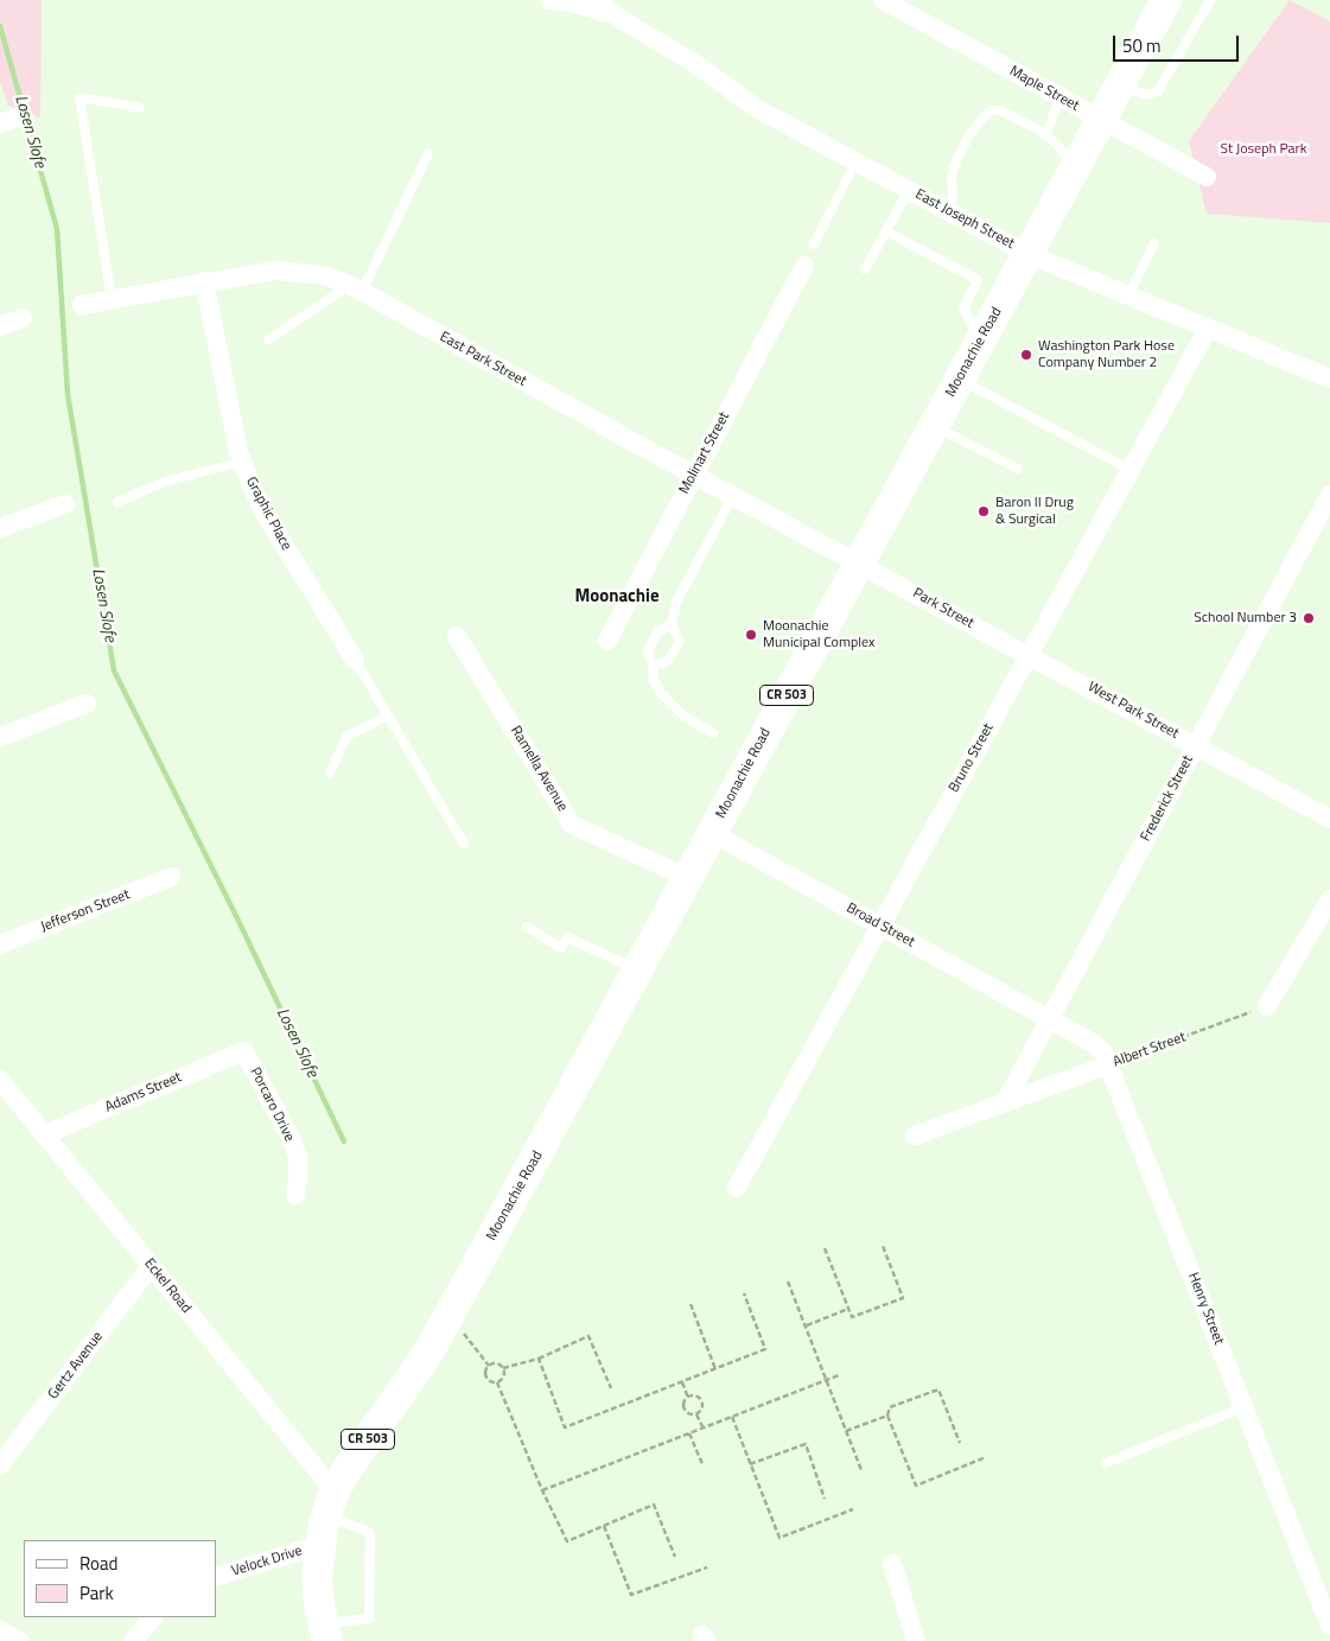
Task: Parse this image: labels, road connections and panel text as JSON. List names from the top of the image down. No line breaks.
{"streets":{"main road":["Moonachie Road","CR 503"],"street":["Maple Street","East Joseph Street","East Park Street","Molinart Street","Graphic Place","Park Street","West Park Street","Bruno Street","Ramella Avenue","Frederick Street","Jefferson Street","Broad Street","Albert Street","Adams Street","Porcaro Drive","Eckel Road","Henry Street","Gertz Avenue","Velock Drive"]},"crossings":[["Maple Street","Moonachie Road"],["East Joseph Street","Moonachie Road"],["East Joseph Street","Bruno Street"],["Moonachie Road","East Park Street"],["Moonachie Road","Park Street"],["Moonachie Road","CR 503"],["Moonachie Road","Ramella Avenue"],["Moonachie Road","Broad Street"],["Moonachie Road","Eckel Road"],["East Park Street","Molinart Street"],["East Park Street","Graphic Place"],["East Park Street","Park Street"],["Park Street","West Park Street"],["Park Street","Bruno Street"],["CR 503","Eckel Road"],["CR 503","Velock Drive"],["West Park Street","Bruno Street"],["West Park Street","Frederick Street"],["Bruno Street","Broad Street"],["Frederick Street","Broad Street"],["Frederick Street","Albert Street"],["Frederick Street","Henry Street"],["Broad Street","Henry Street"],["Albert Street","Henry Street"],["Adams Street","Porcaro Drive"],["Adams Street","Eckel Road"],["Eckel Road","Gertz Avenue"]],"districts":["Moonachie"],"water":["Losen Slofe"],"parks":["St Joseph Park"],"places":["Washington Park Hose Company Number 2","Baron II Drug & Surgical","School Number 3","Moonachie Municipal Complex"],"legend":["Road","Park"],"scale_bar":"50 m"}
